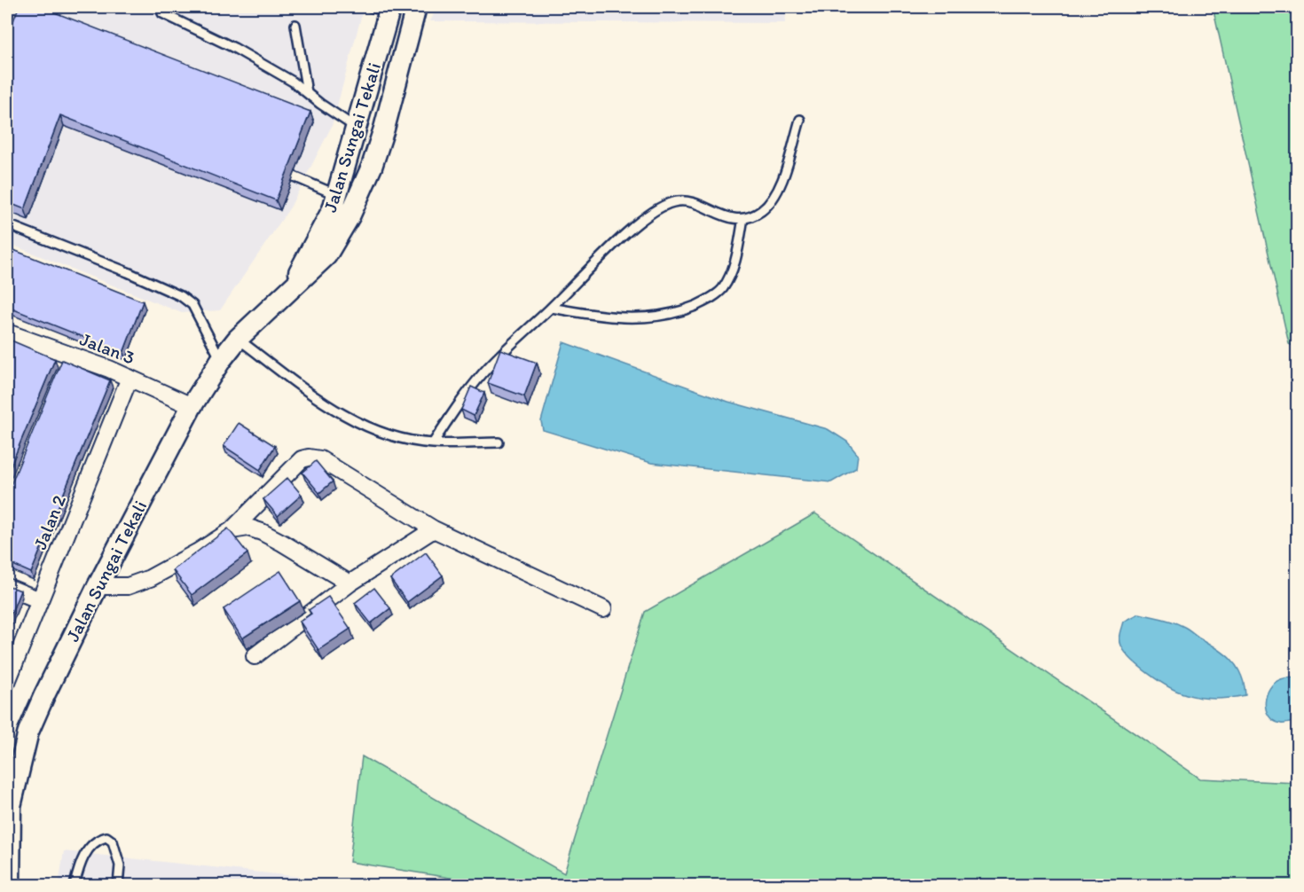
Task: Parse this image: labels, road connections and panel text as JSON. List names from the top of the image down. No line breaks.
{"streets":{"street":["Jalan Sungai Tekali","Jalan 3","Jalan 2"]},"crossings":[["Jalan Sungai Tekali","Jalan 3"],["Jalan 3","Jalan 2"]]}
